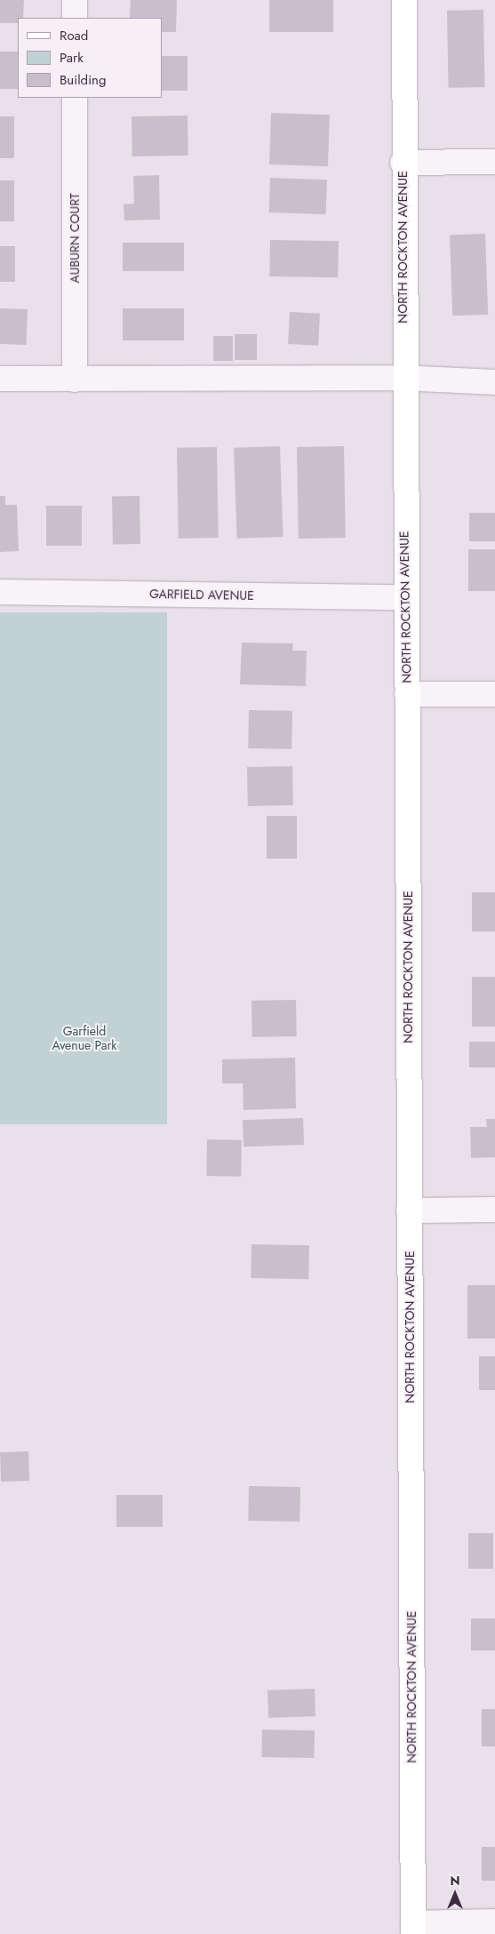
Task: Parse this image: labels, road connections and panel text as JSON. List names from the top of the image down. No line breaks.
{"streets":{"main road":["NORTH ROCKTON AVENUE"],"street":["AUBURN COURT","GARFIELD AVENUE"]},"crossings":[["NORTH ROCKTON AVENUE","GARFIELD AVENUE"]],"parks":["Garfield Avenue Park"],"legend":["Road","Park","Building"],"north":"top"}
